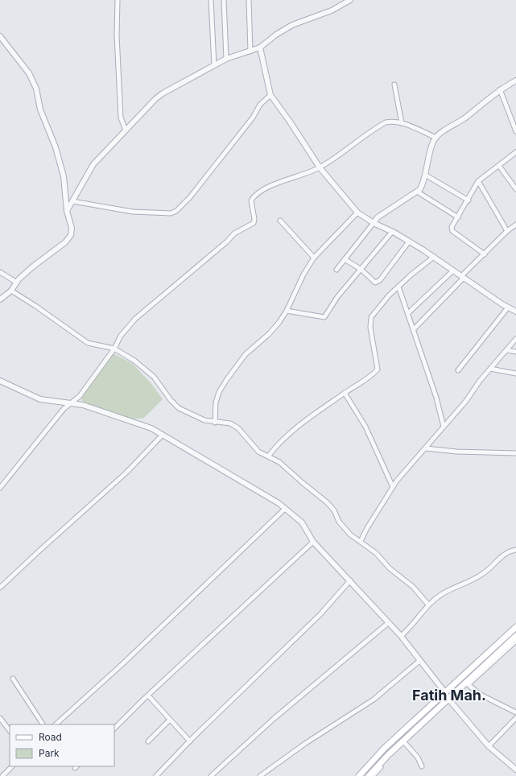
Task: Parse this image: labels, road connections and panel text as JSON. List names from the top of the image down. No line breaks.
{"districts":["Fatih Mah."],"legend":["Road","Park"]}
